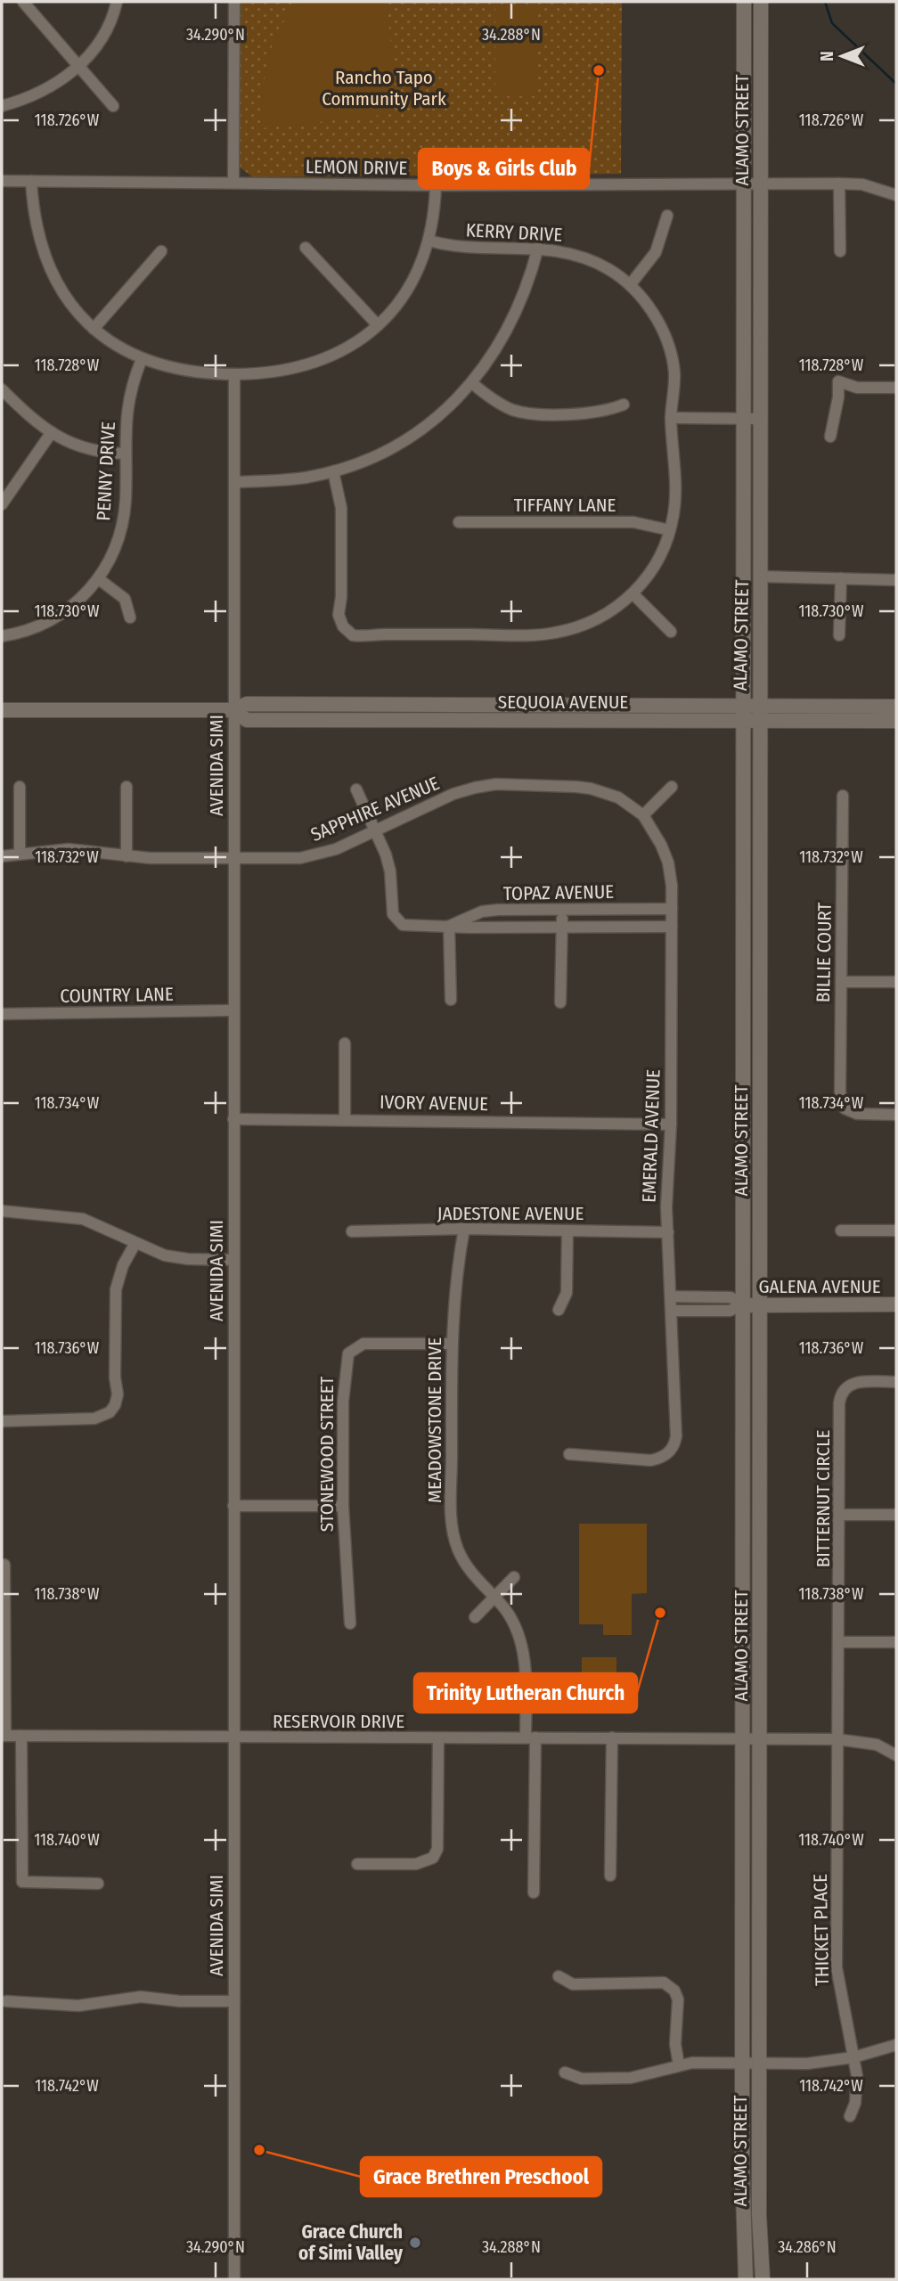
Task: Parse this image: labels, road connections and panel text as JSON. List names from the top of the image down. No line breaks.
{"streets":{"main road":["ALAMO STREET","SEQUOIA AVENUE","GALENA AVENUE"],"street":["LEMON DRIVE","KERRY DRIVE","PENNY DRIVE","TIFFANY LANE","AVENIDA SIMI","SAPPHIRE AVENUE","TOPAZ AVENUE","BILLIE COURT","COUNTRY LANE","IVORY AVENUE","EMERALD AVENUE","JADESTONE AVENUE","MEADOWSTONE DRIVE","STONEWOOD STREET","BITTERNUT CIRCLE","RESERVOIR DRIVE","THICKET PLACE"]},"crossings":[["ALAMO STREET","LEMON DRIVE"],["ALAMO STREET","SEQUOIA AVENUE"],["ALAMO STREET","GALENA AVENUE"],["ALAMO STREET","RESERVOIR DRIVE"],["KERRY DRIVE","TIFFANY LANE"],["SEQUOIA AVENUE","AVENIDA SIMI"],["AVENIDA SIMI","SAPPHIRE AVENUE"],["AVENIDA SIMI","COUNTRY LANE"],["AVENIDA SIMI","IVORY AVENUE"],["AVENIDA SIMI","RESERVOIR DRIVE"],["SAPPHIRE AVENUE","TOPAZ AVENUE"],["SAPPHIRE AVENUE","EMERALD AVENUE"],["TOPAZ AVENUE","EMERALD AVENUE"],["IVORY AVENUE","EMERALD AVENUE"],["EMERALD AVENUE","JADESTONE AVENUE"],["EMERALD AVENUE","GALENA AVENUE"],["JADESTONE AVENUE","MEADOWSTONE DRIVE"],["MEADOWSTONE DRIVE","STONEWOOD STREET"],["MEADOWSTONE DRIVE","RESERVOIR DRIVE"],["BITTERNUT CIRCLE","RESERVOIR DRIVE"],["BITTERNUT CIRCLE","THICKET PLACE"],["RESERVOIR DRIVE","THICKET PLACE"]],"parks":["Rancho Tapo Community Park"],"places":["Boys & Girls Club","Trinity Lutheran Church","Grace Brethren Preschool","Grace Church of Simi Valley"],"north":"left","coordinates":["34.290°N","34.288°N","118.726°W","118.728°W","118.730°W","118.732°W","118.734°W","118.736°W","118.738°W","118.740°W","118.742°W","34.286°N"]}
